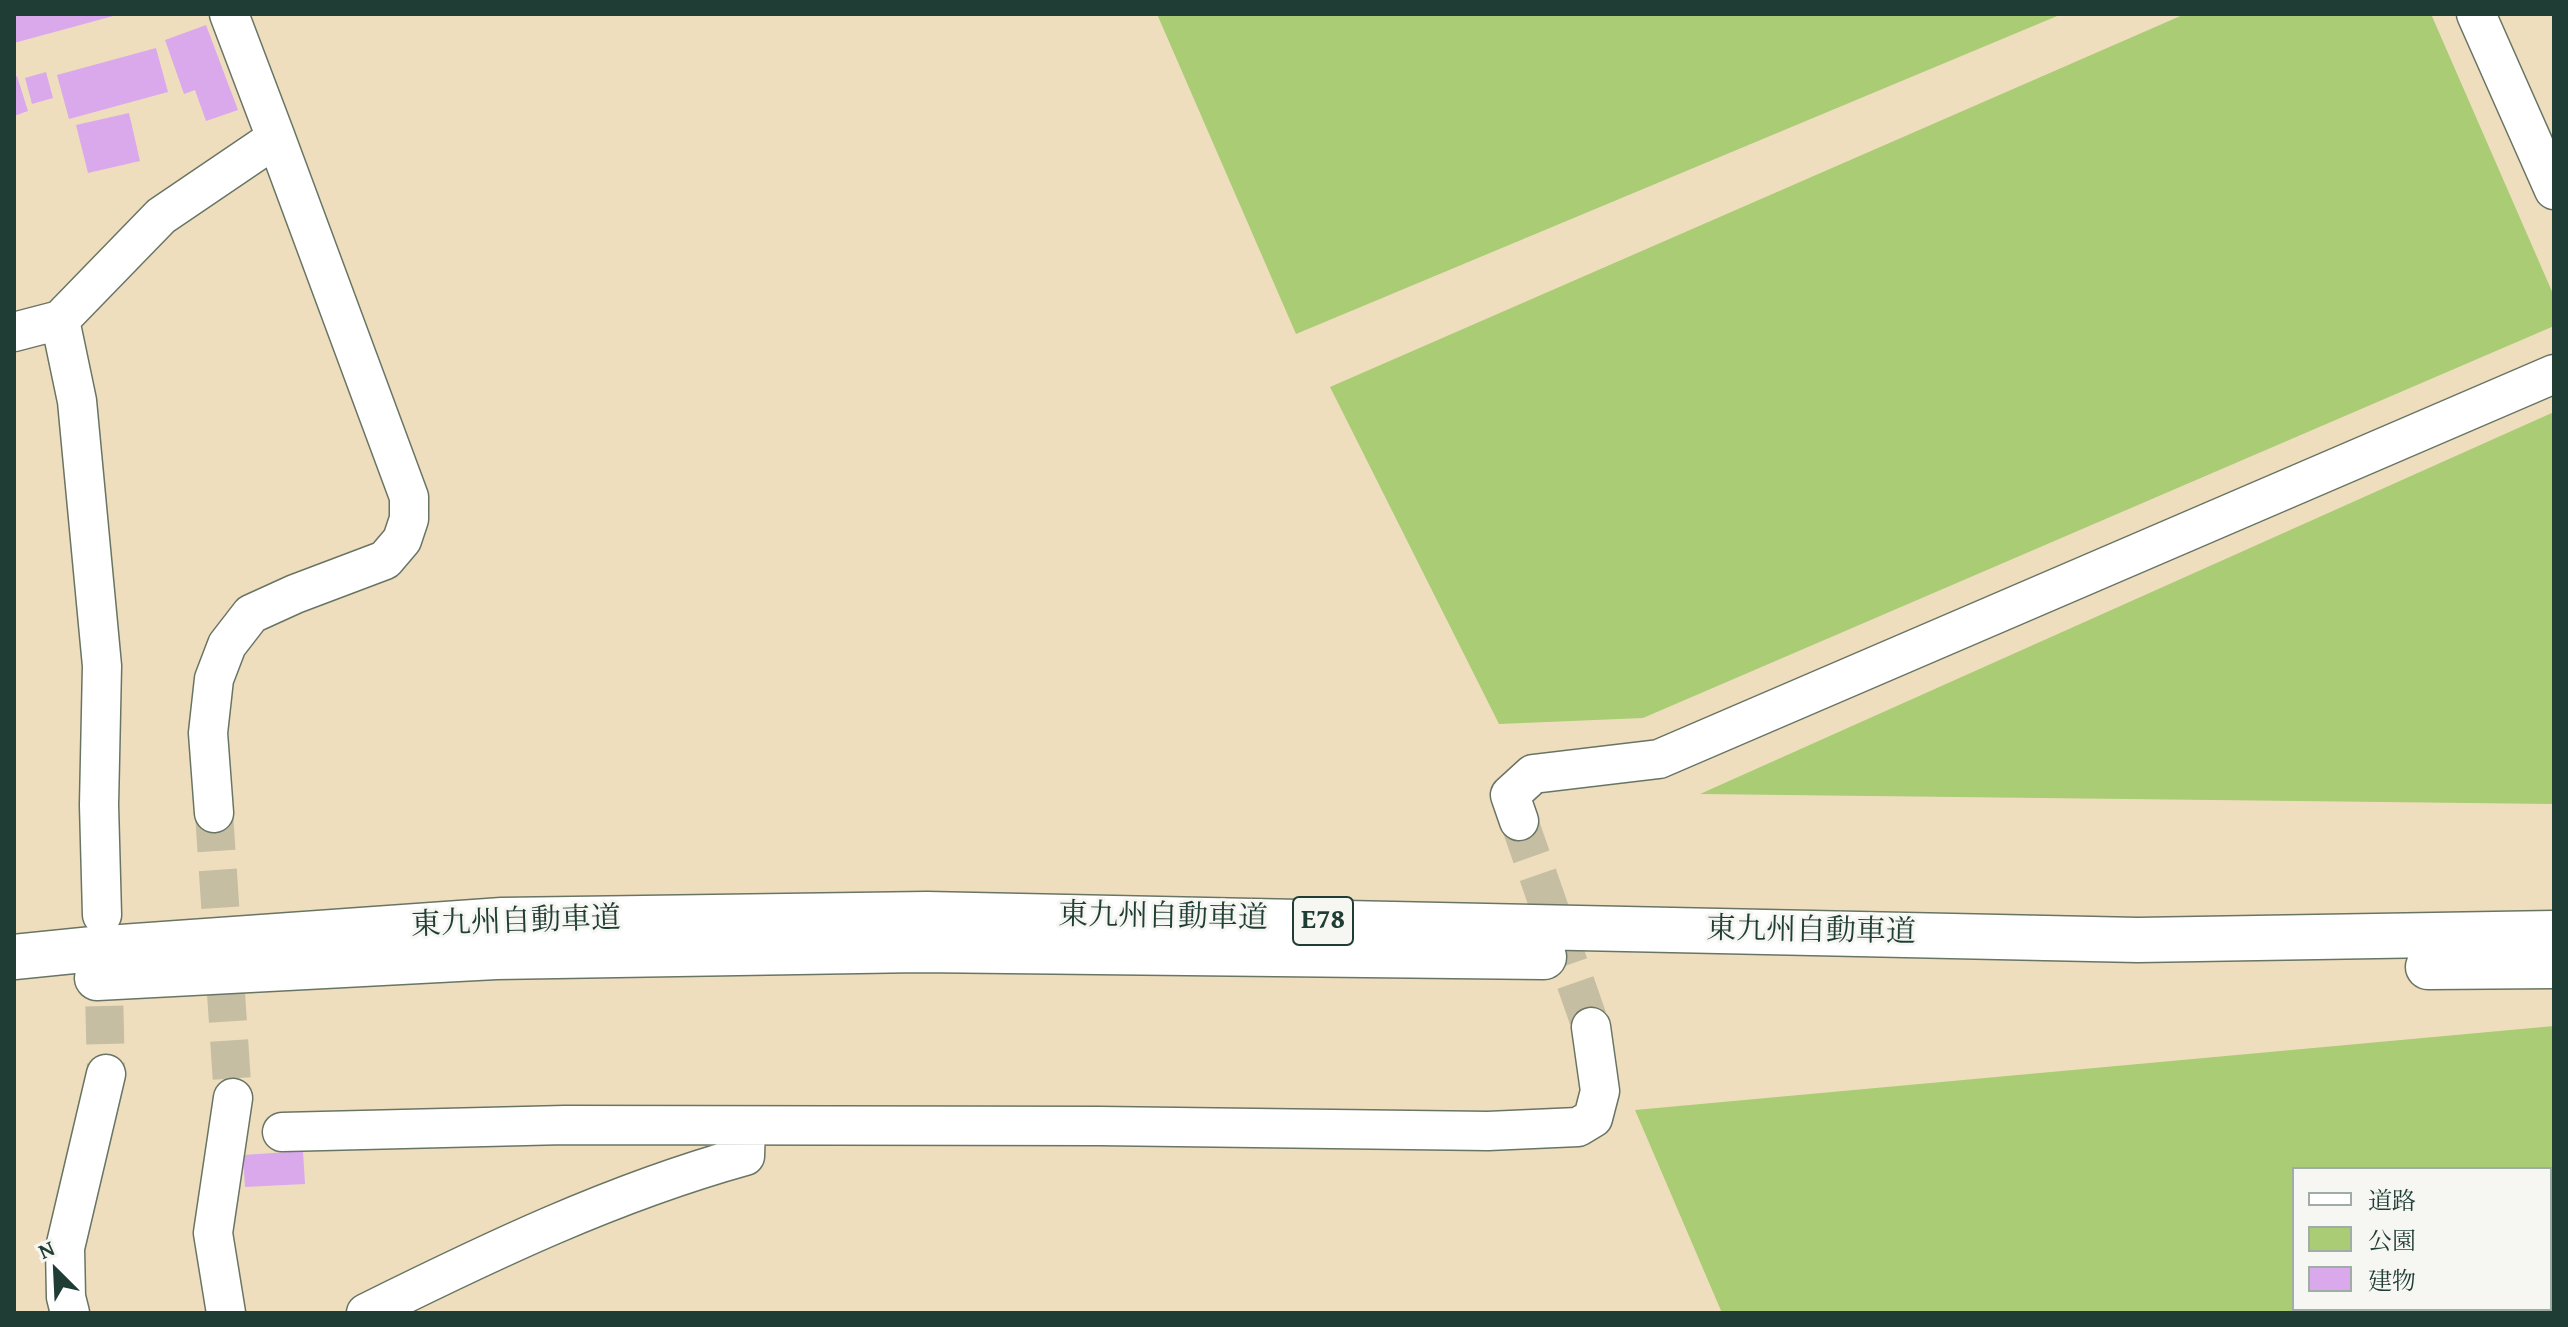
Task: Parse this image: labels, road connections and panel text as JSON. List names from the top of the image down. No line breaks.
{"streets":{"highway":["東九州自動車道","E78"]},"legend":["道路","公園","建物"],"north":"top left"}
